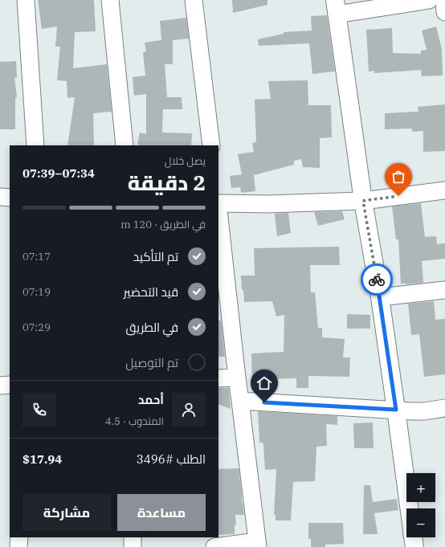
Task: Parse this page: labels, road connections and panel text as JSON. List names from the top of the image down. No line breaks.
{"page":{"heading":["2 دقيقة","يصل خلال","07:34–07:39"],"panel":["أحمد","المندوب · 4.5","الطلب #3496","$17.94"],"bar":"في الطريق · 120 m","list":[["تم التأكيد","07:17"],["قيد التحضير","07:19"],["في الطريق","07:29"],"تم التوصيل"],"map_buttons":["+","−"],"buttons":["مساعدة","مشاركة"]}}
